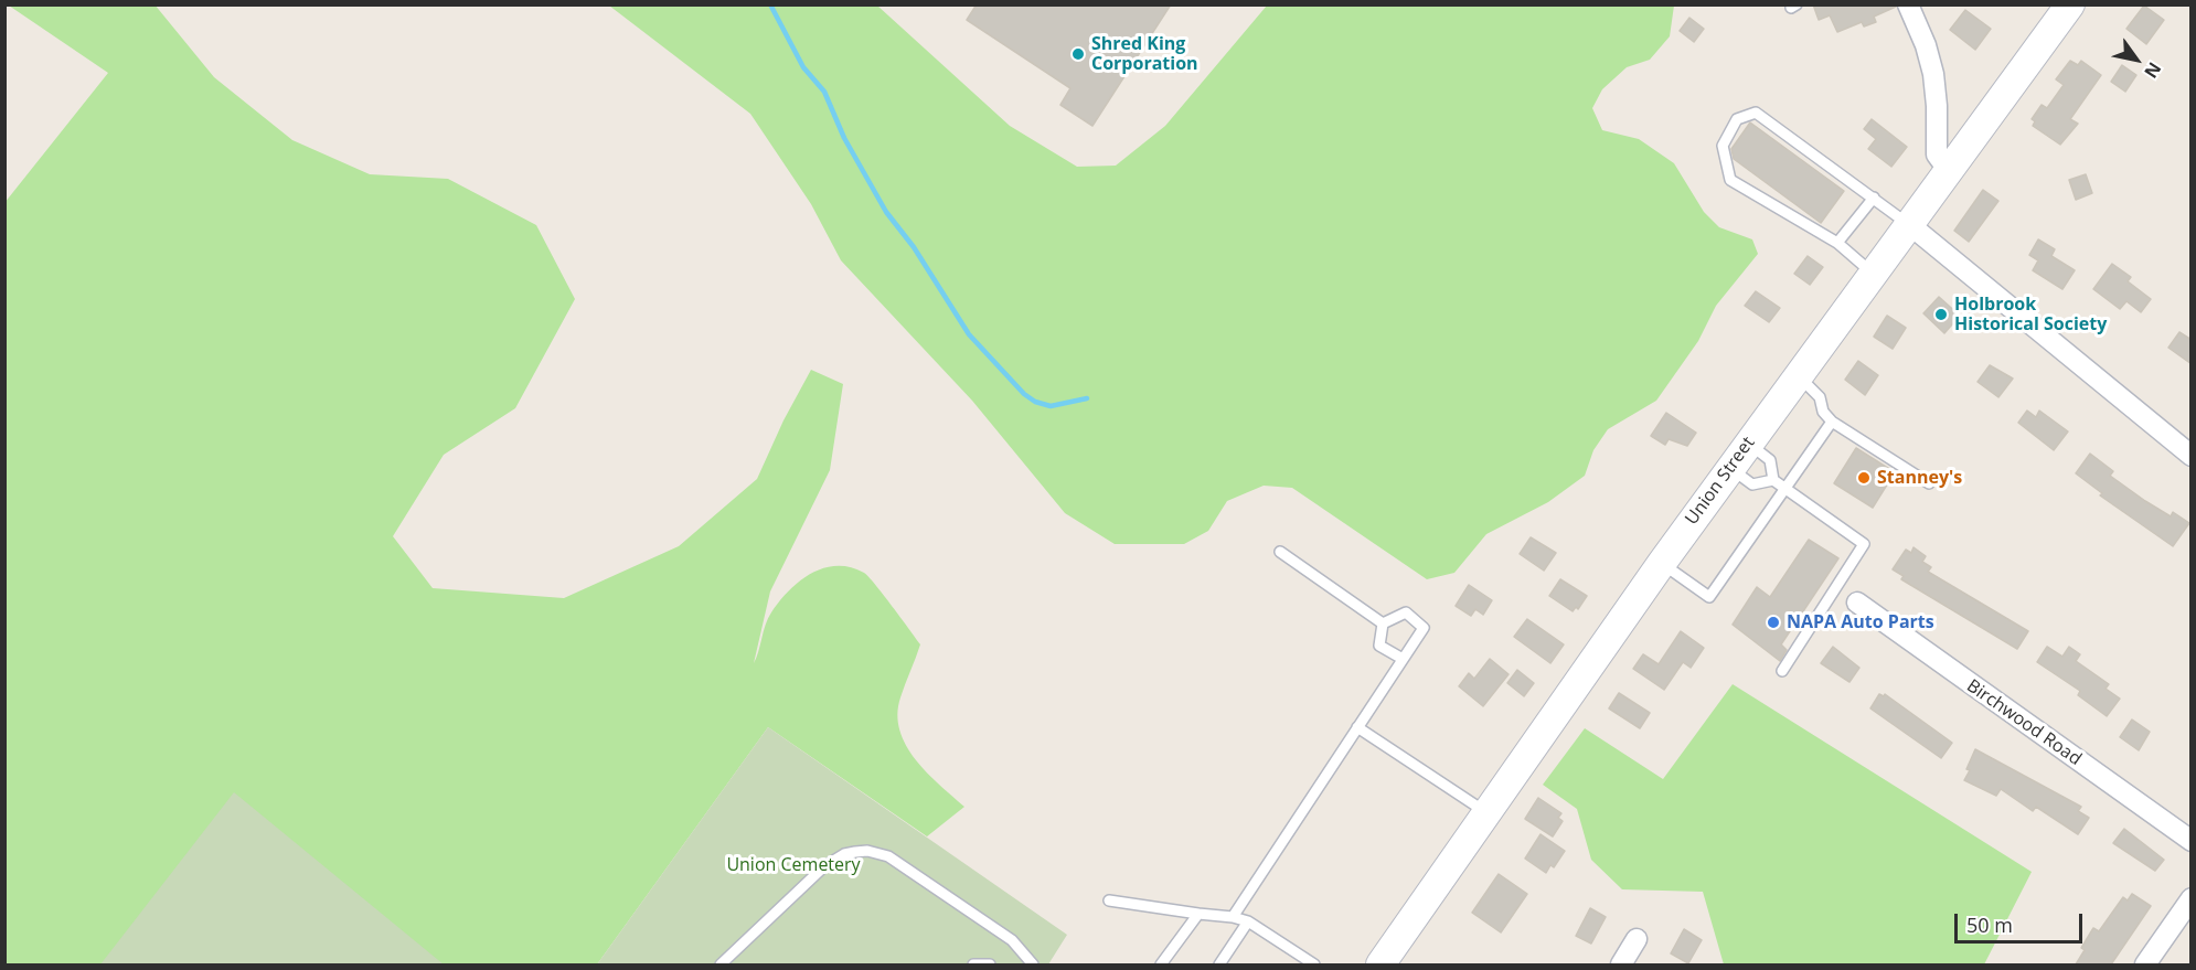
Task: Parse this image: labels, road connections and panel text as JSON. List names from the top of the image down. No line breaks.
{"streets":{"main road":["Union Street"],"street":["Birchwood Road"]},"parks":["Union Cemetery"],"places":["Shred King Corporation","Holbrook Historical Society","Stanney's","NAPA Auto Parts"],"scale_bar":"50 m","north":"bottom right"}
